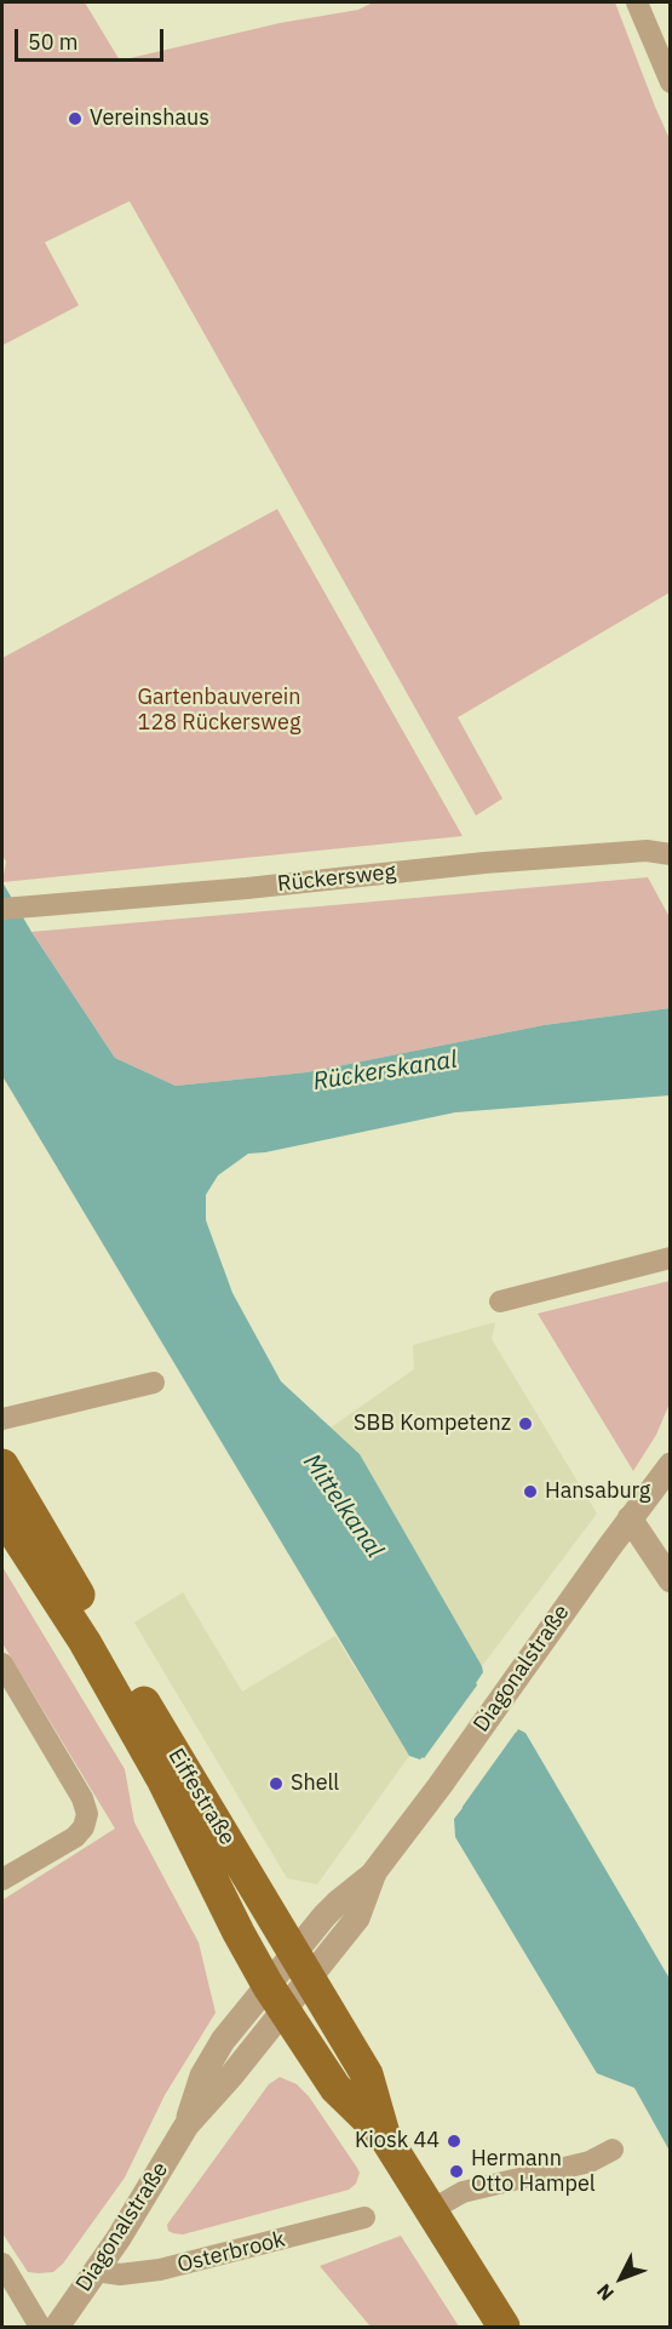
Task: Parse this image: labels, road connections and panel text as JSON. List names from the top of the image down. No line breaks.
{"streets":{"main road":["Eiffestraße"],"street":["Rückersweg","Diagonalstraße","Osterbrook"]},"crossings":[["Diagonalstraße","Eiffestraße"],["Diagonalstraße","Osterbrook"]],"water":["Rückerskanal","Mittelkanal"],"parks":["Gartenbauverein 128 Rückersweg"],"places":["Vereinshaus","SBB Kompetenz","Hansaburg","Shell","Kiosk 44","Hermann Otto Hampel"],"scale_bar":"50 m","north":"bottom left"}
